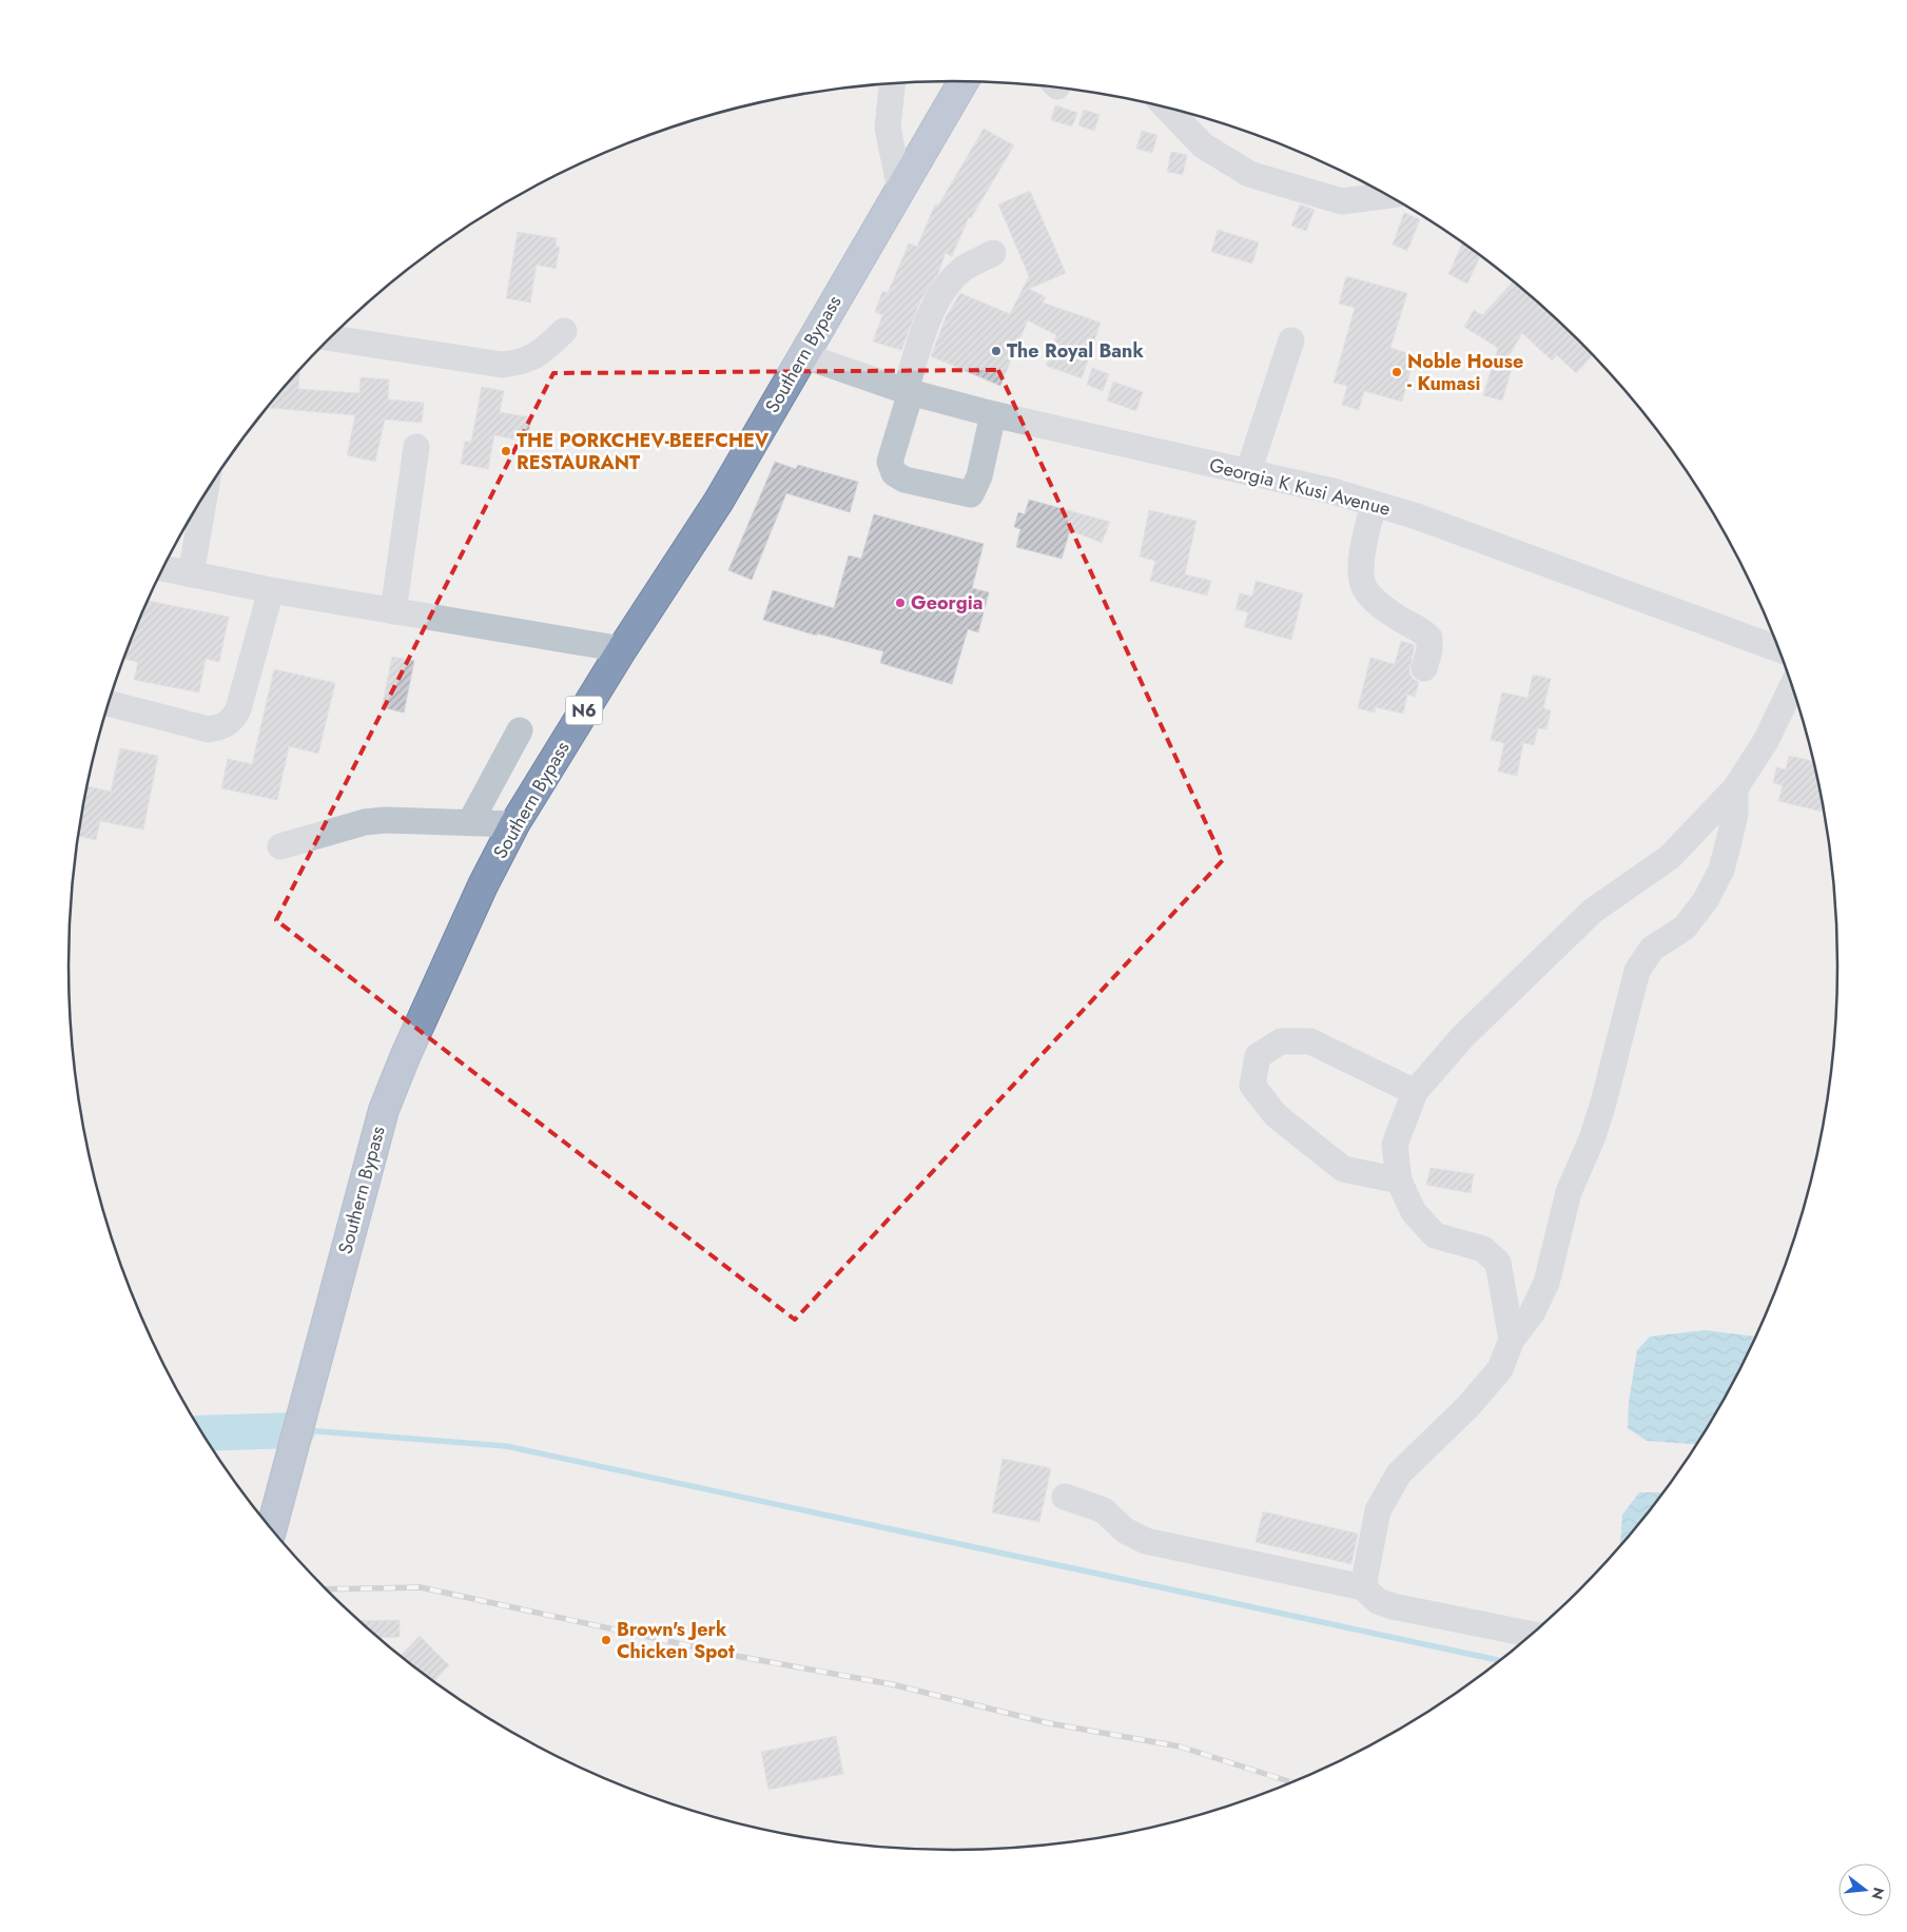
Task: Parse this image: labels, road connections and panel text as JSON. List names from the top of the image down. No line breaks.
{"streets":{"highway":["Southern Bypass","N6"],"street":["Georgia K Kusi Avenue"]},"crossings":[["Southern Bypass","Georgia K Kusi Avenue"]],"places":["The Royal Bank","Noble House - Kumasi","THE PORKCHEV-BEEFCHEV RESTAURANT","Georgia","Brown's Jerk Chicken Spot"],"north":"right"}
